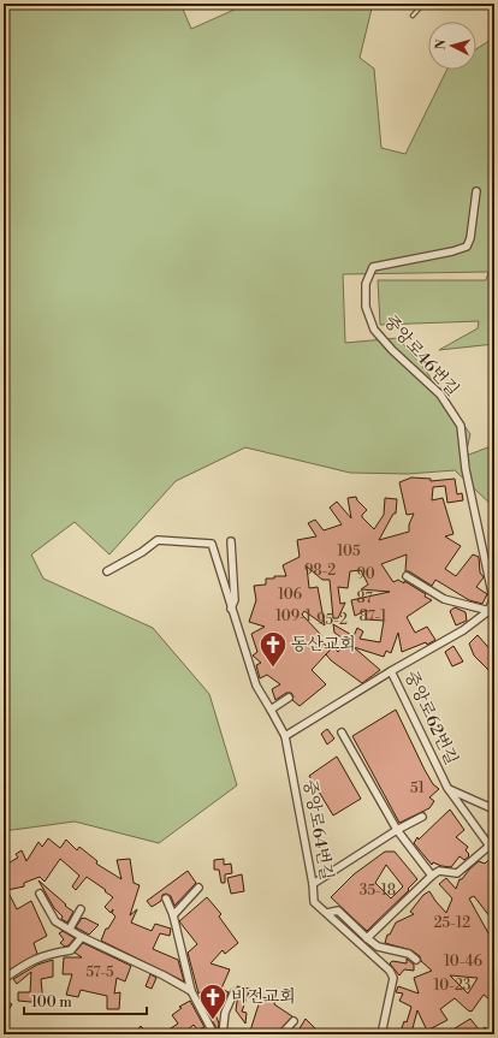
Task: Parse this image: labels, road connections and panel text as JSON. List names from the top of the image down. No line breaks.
{"streets":{"street":["중앙로46번길","중앙로62번길","중앙로64번길"]},"crossings":[["중앙로46번길","중앙로62번길"]],"places":{"church":["동산교회","비전교회"]},"house_numbers":["105","98-2","90","106","87","109-1","87-1","95-2","51","35-18","25-12","10-46","57-5","10-23"],"scale_bar":"100 m","north":"left"}
